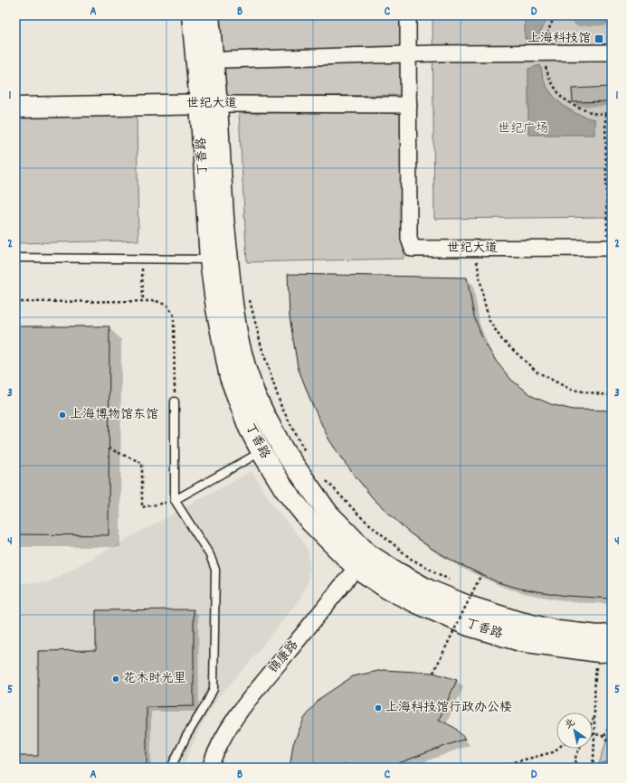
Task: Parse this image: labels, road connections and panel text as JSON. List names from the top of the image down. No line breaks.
{"streets":{"street":["世纪大道","丁香路","锦康路"]},"crossings":[["世纪大道","丁香路"],["丁香路","锦康路"]],"parks":["世纪广场"],"places":{"transit":["上海科技馆"],"other":["上海博物馆东馆","花木时光里","上海科技馆行政办公楼"]},"north":"top left","grid":{"columns":["A","B","C","D"],"rows":["1","2","3","4","5"]}}
